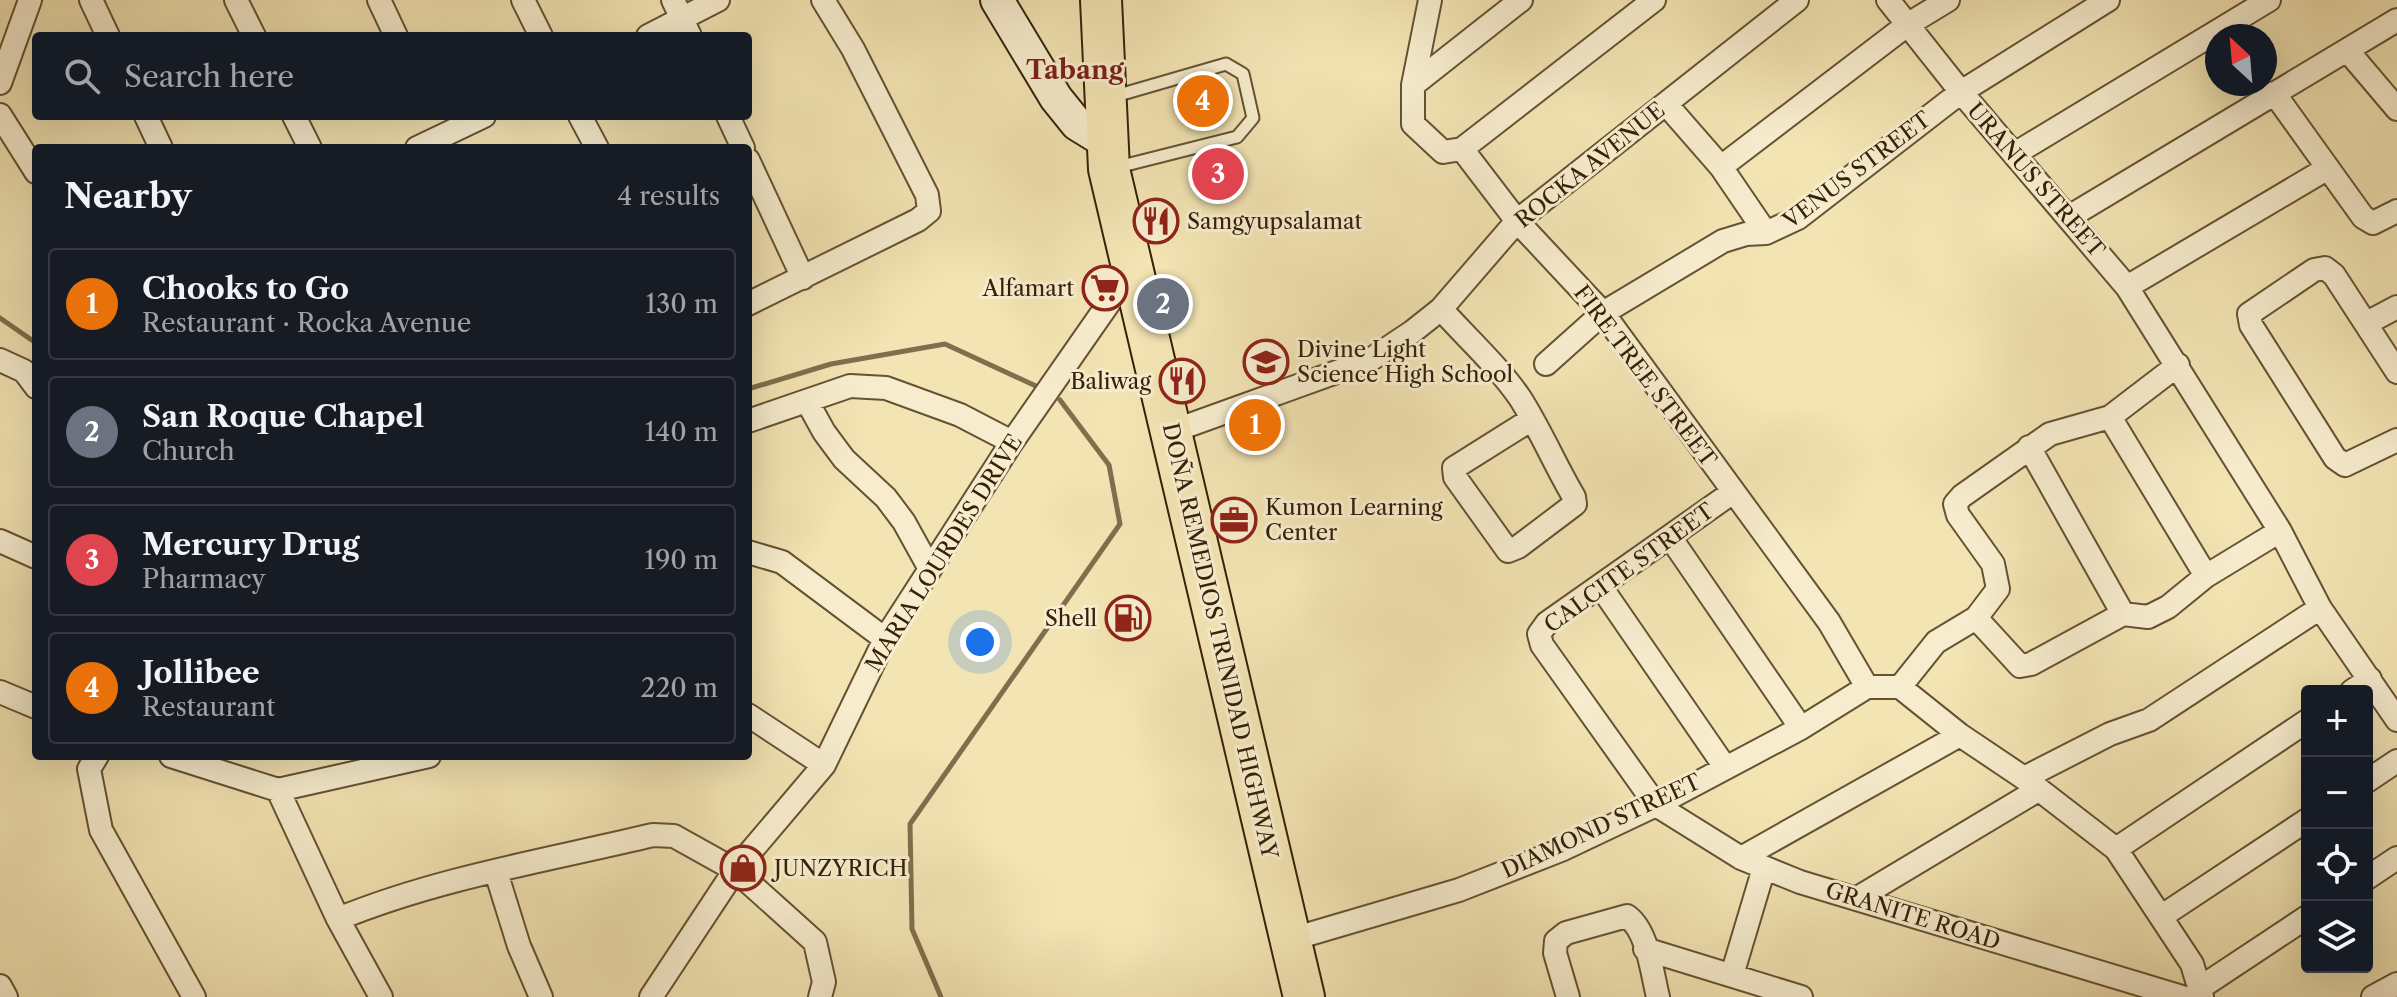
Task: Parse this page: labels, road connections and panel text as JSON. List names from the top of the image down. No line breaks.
{"streets":{"highway":["DOÑA REMEDIOS TRINIDAD HIGHWAY"],"street":["ROCKA AVENUE","VENUS STREET","URANUS STREET","FIRE TREE STREET","MARIA LOURDES DRIVE","CALCITE STREET","DIAMOND STREET","GRANITE ROAD"]},"crossings":[["ROCKA AVENUE","FIRE TREE STREET"],["ROCKA AVENUE","DOÑA REMEDIOS TRINIDAD HIGHWAY"],["VENUS STREET","URANUS STREET"],["VENUS STREET","FIRE TREE STREET"],["FIRE TREE STREET","CALCITE STREET"],["FIRE TREE STREET","DIAMOND STREET"],["MARIA LOURDES DRIVE","DOÑA REMEDIOS TRINIDAD HIGHWAY"],["CALCITE STREET","DIAMOND STREET"],["CALCITE STREET","GRANITE ROAD"],["DOÑA REMEDIOS TRINIDAD HIGHWAY","DIAMOND STREET"],["DIAMOND STREET","GRANITE ROAD"]],"districts":["Tabang"],"places":{"restaurant":["Samgyupsalamat","Baliwag"],"supermarket":["Alfamart"],"school or university":["Divine Light Science High School"],"office":["Kumon Learning Center"],"fuel station":["Shell"],"shop":["JUNZYRICH"]},"north":"top left","page":{"search":"Search here","pins":["4","3","2","1"],"heading":["Nearby","4 results"],"list":[{"mark":"1","name":"Chooks to Go","note":"Restaurant · Rocka Avenue","value":"130 m"},{"mark":"2","name":"San Roque Chapel","note":"Church","value":"140 m"},{"mark":"3","name":"Mercury Drug","note":"Pharmacy","value":"190 m"},{"mark":"4","name":"Jollibee","note":"Restaurant","value":"220 m"}],"map_buttons":["+","−"]}}
